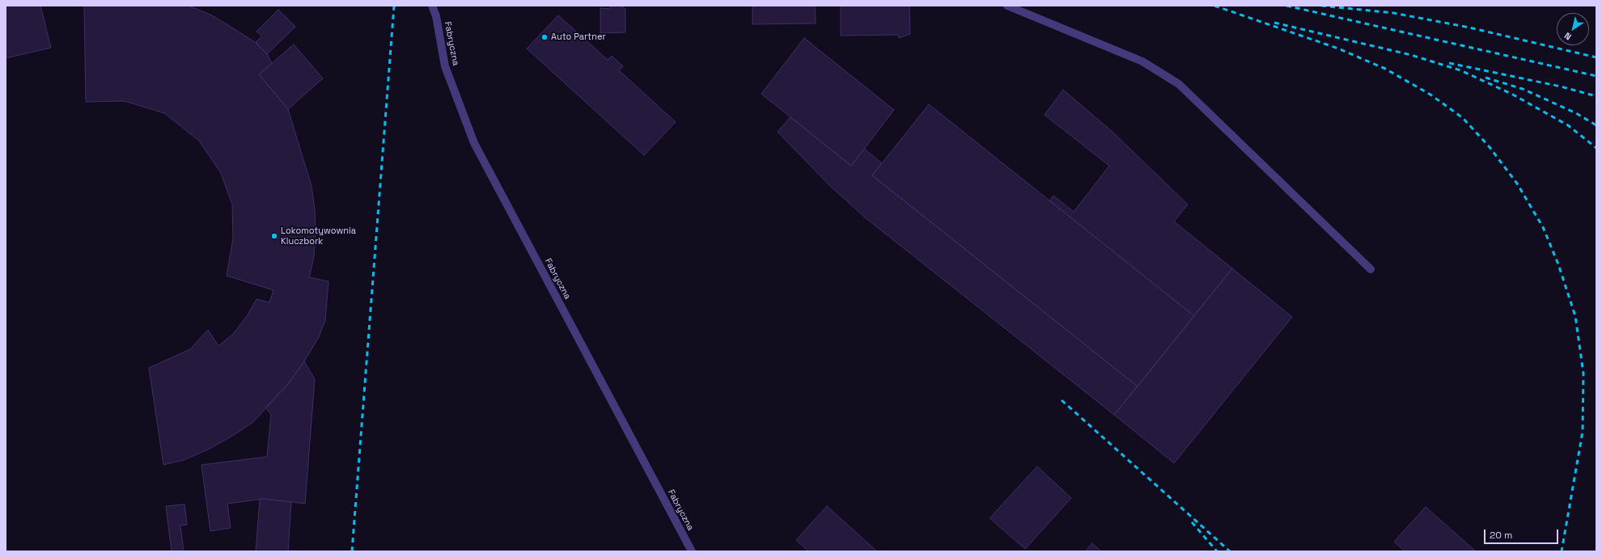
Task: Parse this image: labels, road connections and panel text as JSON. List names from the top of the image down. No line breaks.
{"streets":{"street":["Fabryczna"]},"places":["Auto Partner","Lokomotywownia Kluczbork"],"scale_bar":"20 m","north":"bottom left"}
